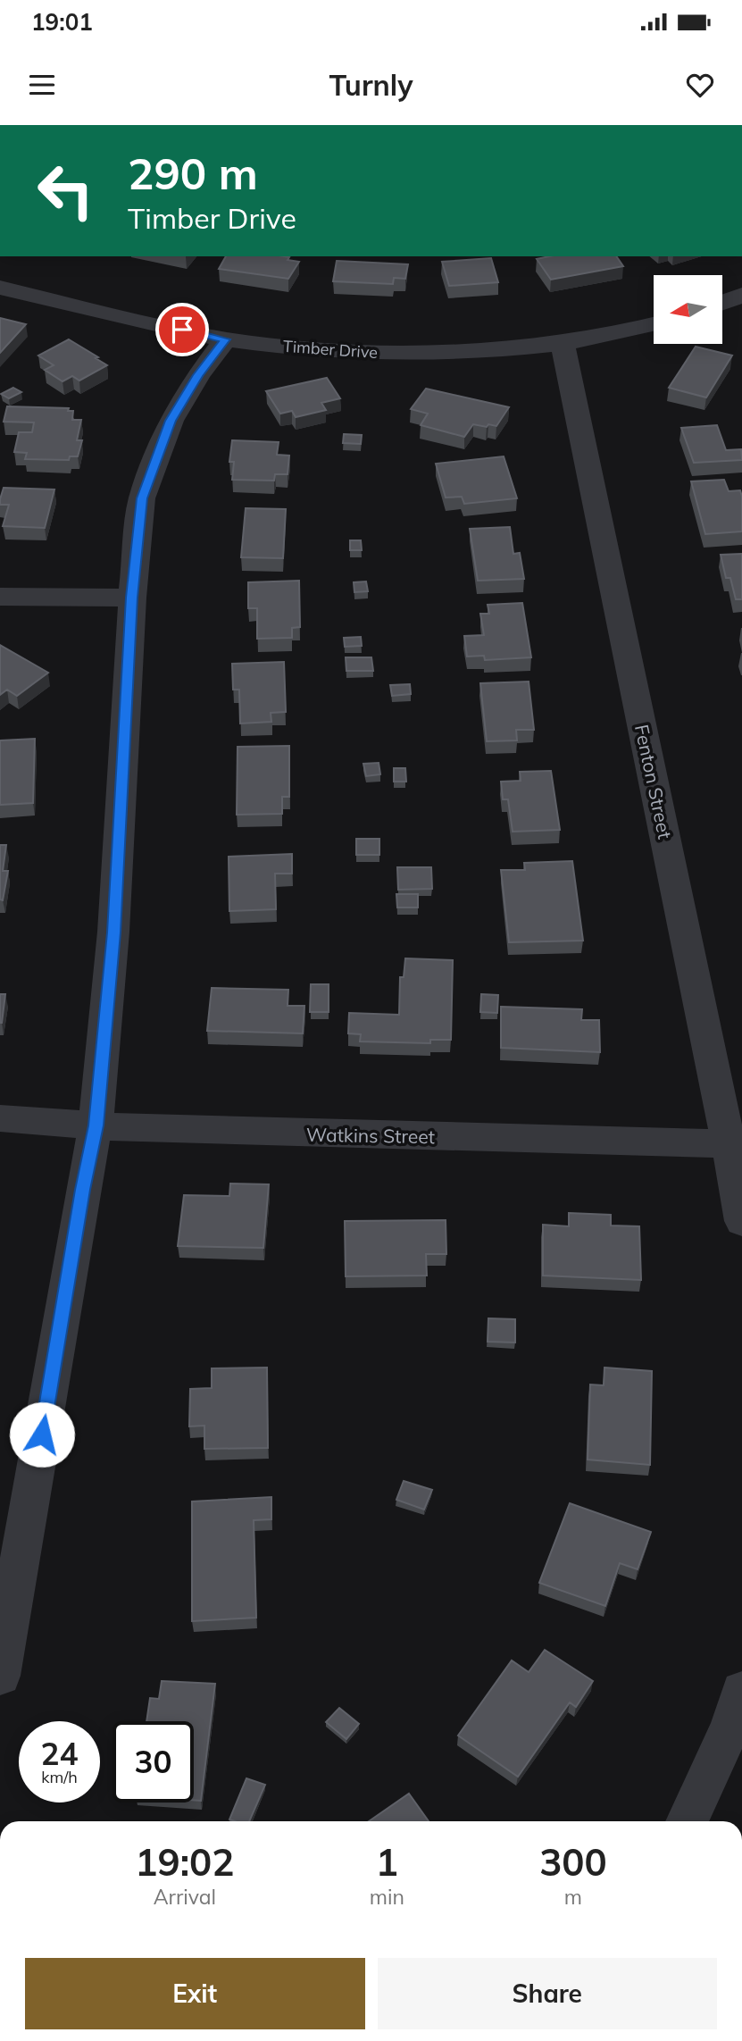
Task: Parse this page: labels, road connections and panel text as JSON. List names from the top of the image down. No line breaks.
{"streets":{"street":["Timber Drive","Fenton Street","Watkins Street"]},"crossings":[["Timber Drive","Fenton Street"],["Fenton Street","Watkins Street"]],"north":"left","page":{"status":"19:01","header":"Turnly","turn":["290 m","Timber Drive"],"speed":"24 km/h","limit":"30","eta":["19:02","Arrival","1","min","300","m"],"buttons":["Exit","Share"]}}
